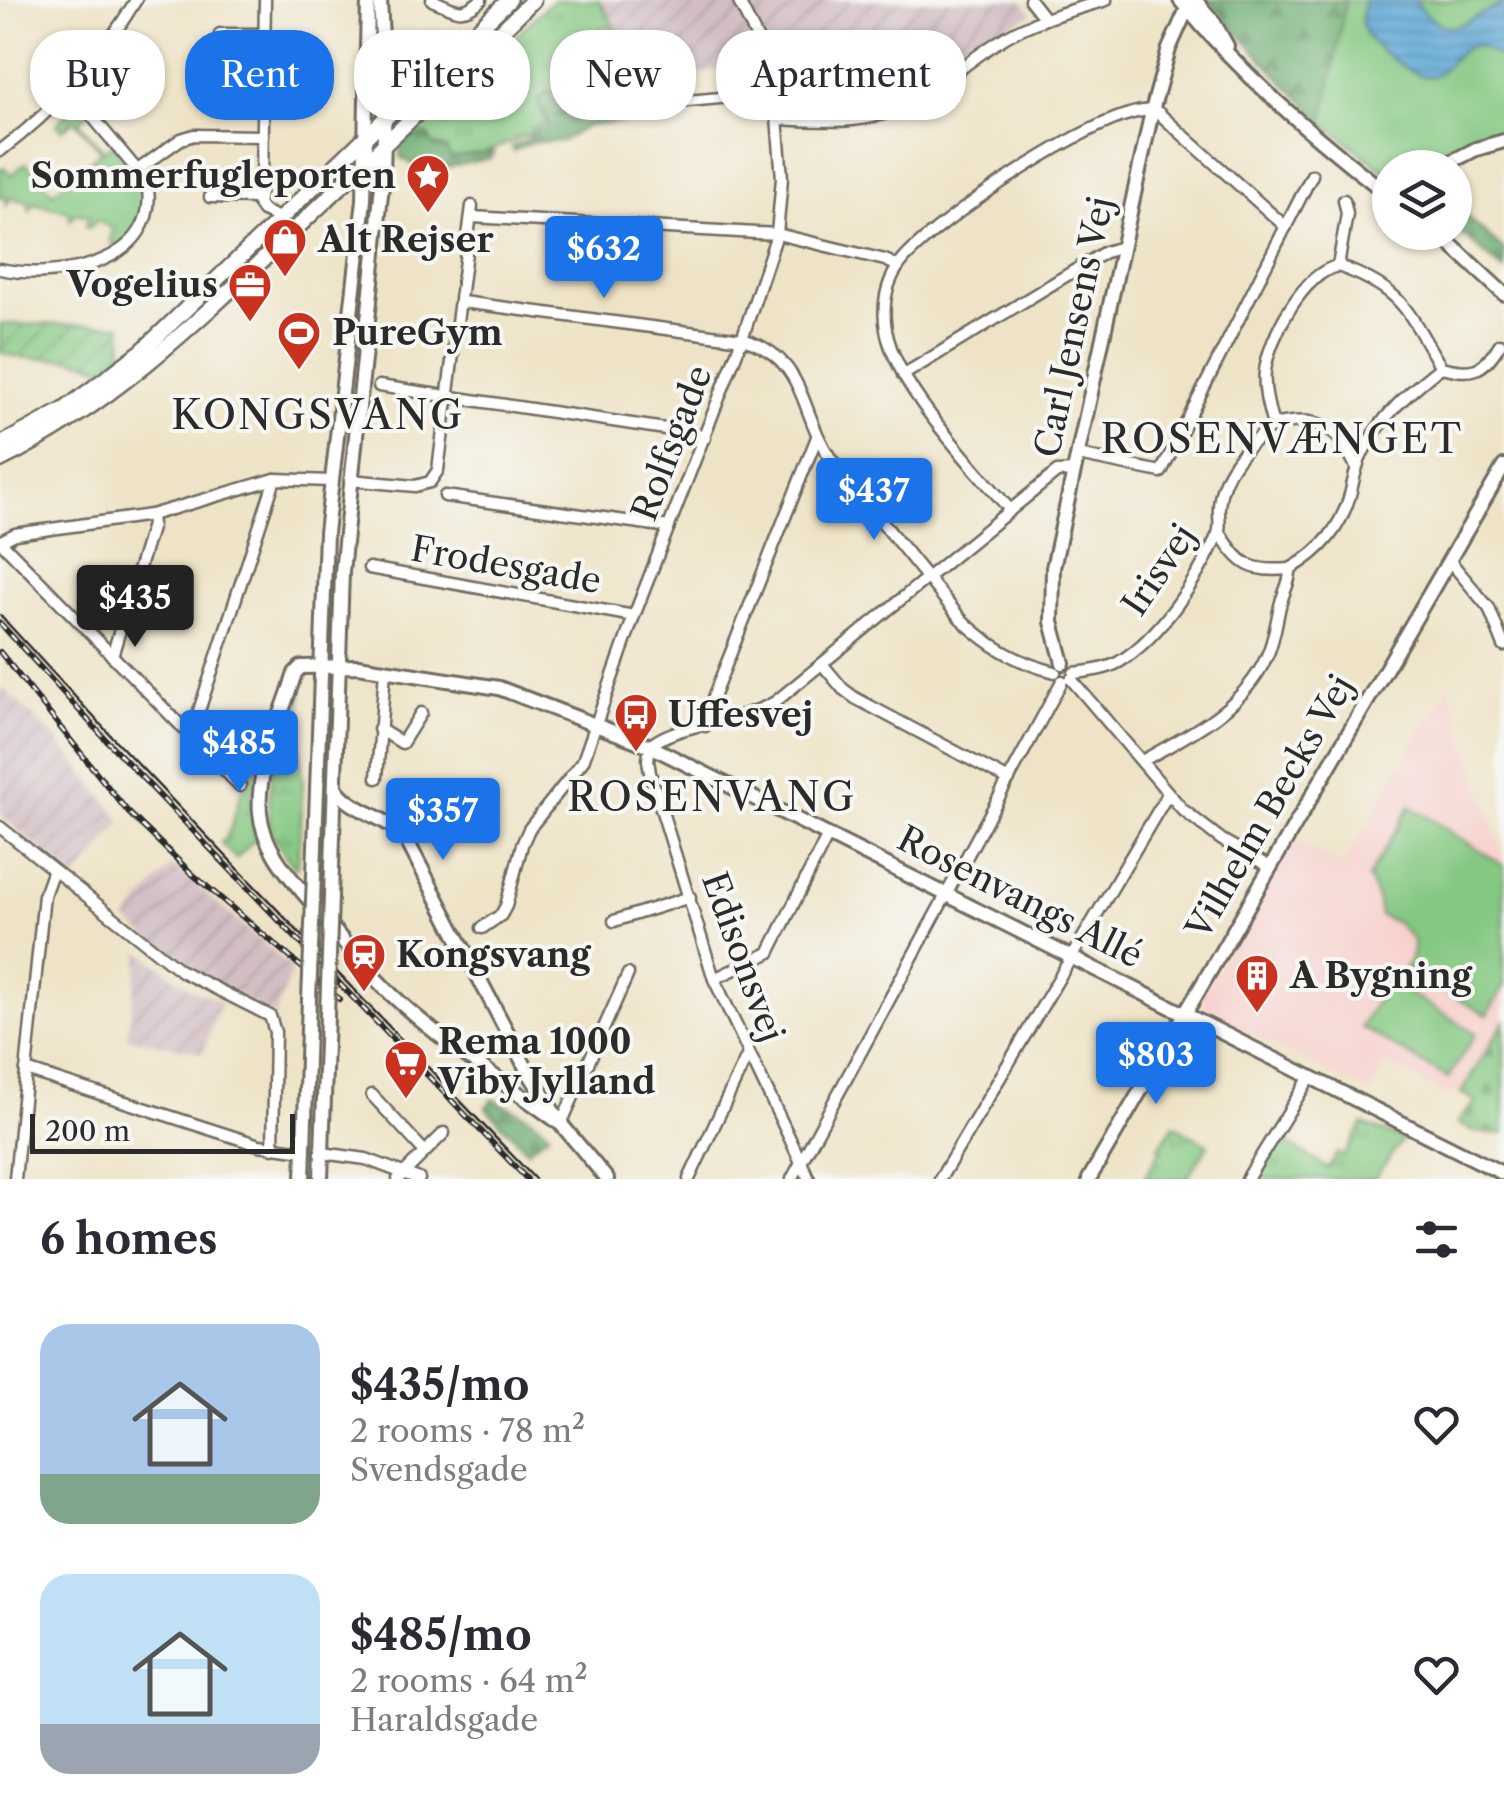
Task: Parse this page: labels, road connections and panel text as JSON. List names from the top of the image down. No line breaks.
{"streets":{"street":["Carl Jensens Vej","Rolfsgade","Frodesgade","Irisvej","Vilhelm Becks Vej","Rosenvangs Allé","Edisonsvej"]},"crossings":[["Carl Jensens Vej","Irisvej"],["Rolfsgade","Frodesgade"],["Rolfsgade","Rosenvangs Allé"],["Vilhelm Becks Vej","Rosenvangs Allé"],["Rosenvangs Allé","Edisonsvej"]],"districts":["KONGSVANG","ROSENVÆNGET","ROSENVANG"],"places":{"place":["Sommerfugleporten"],"shop":["Alt Rejser"],"office":["Vogelius"],"sports":["PureGym"],"bus stop":["Uffesvej"],"station":["Kongsvang"],"building":["A Bygning"],"supermarket":["Rema 1000 Viby Jylland"]},"scale_bar":"200 m","page":{"chip":["Buy","Rent","Filters","New","Apartment"],"price":["$632","$437","$435","$485","$357","$803"],"scale":"200 m","heading":"6 homes","list":[{"name":"$435/mo","note":"2 rooms · 78 m² · Svendsgade"},{"name":"$485/mo","note":"2 rooms · 64 m² · Haraldsgade"}]}}
